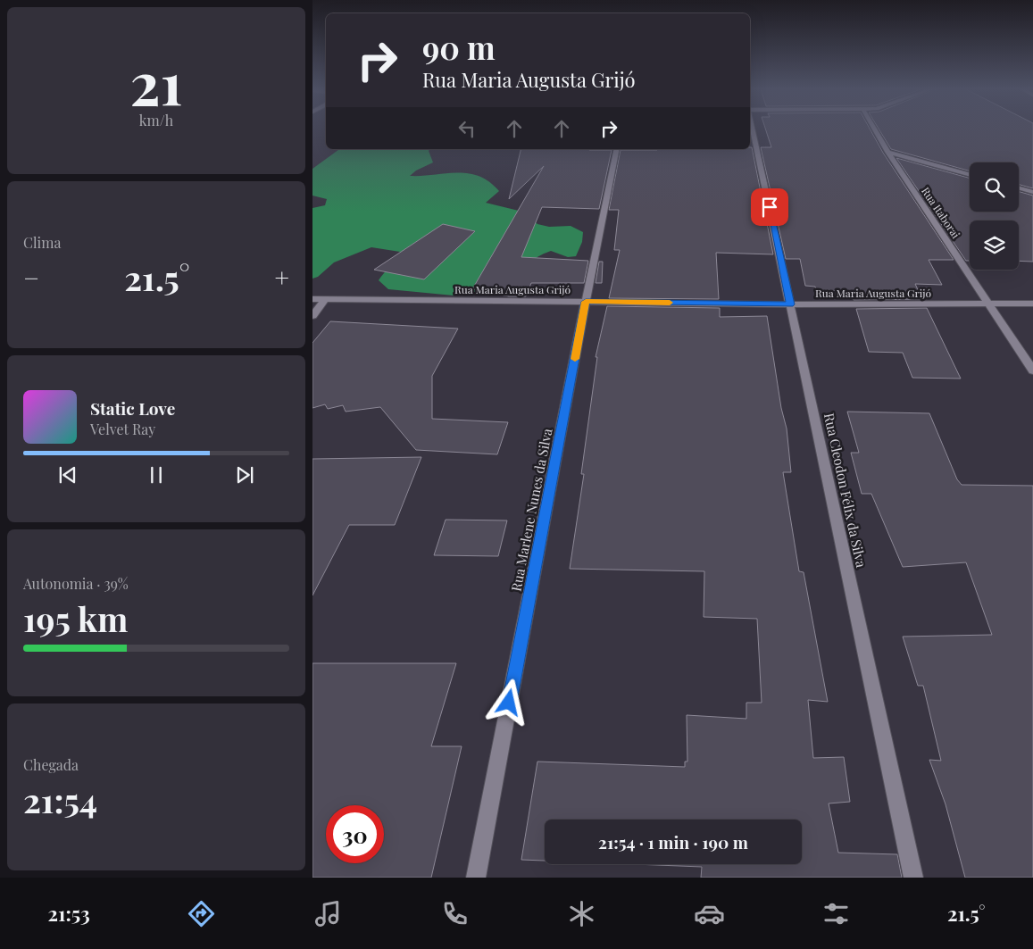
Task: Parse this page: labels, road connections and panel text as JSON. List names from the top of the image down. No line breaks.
{"streets":{"street":["Rua Itaborai","Rua Maria Augusta Grijó","Rua Cleodon Félix da Silva","Rua Marlene Nunes da Silva"]},"crossings":[["Rua Itaborai","Rua Maria Augusta Grijó"],["Rua Maria Augusta Grijó","Rua Cleodon Félix da Silva"],["Rua Maria Augusta Grijó","Rua Marlene Nunes da Silva"]],"page":{"tile":[["21","km/h"],"Clima",["Autonomia · 39%","195 km"],["Chegada","21:54"]],"turn":["90 m","Rua Maria Augusta Grijó"],"heat":["−","21.5°","+"],"song":["Static Love","Velvet Ray"],"limit":"30","trip":"21:54 · 1 min · 190 m","tabs":["21:53","21.5°"]}}
